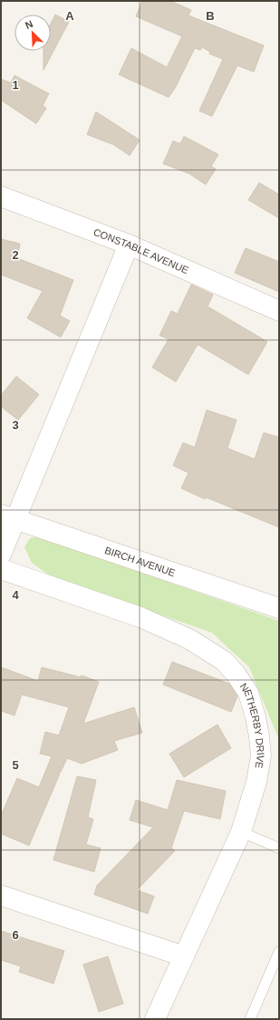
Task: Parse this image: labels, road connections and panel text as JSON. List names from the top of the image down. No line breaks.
{"streets":{"street":["CONSTABLE AVENUE","BIRCH AVENUE","NETHERBY DRIVE"]},"north":"top left","grid":{"columns":["A","B"],"rows":["1","2","3","4","5","6"]}}
